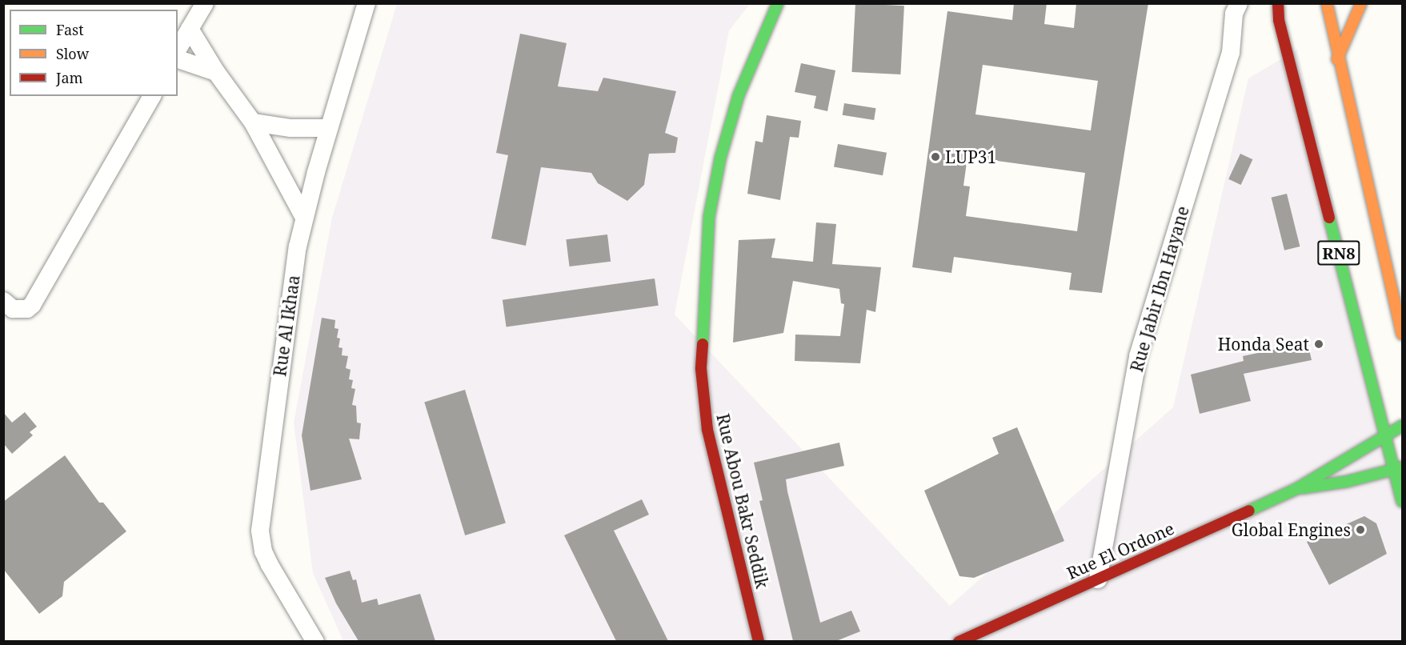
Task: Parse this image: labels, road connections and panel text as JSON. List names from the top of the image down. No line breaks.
{"streets":{"street":["RN8","Rue Jabir Ibn Hayane","Rue Al Ikhaa","Rue Abou Bakr Seddik","Rue El Ordone"]},"crossings":[["RN8","Rue El Ordone"],["Rue Jabir Ibn Hayane","Rue El Ordone"]],"places":["LUP31","Honda Seat","Global Engines"],"legend":["Fast","Slow","Jam"]}
